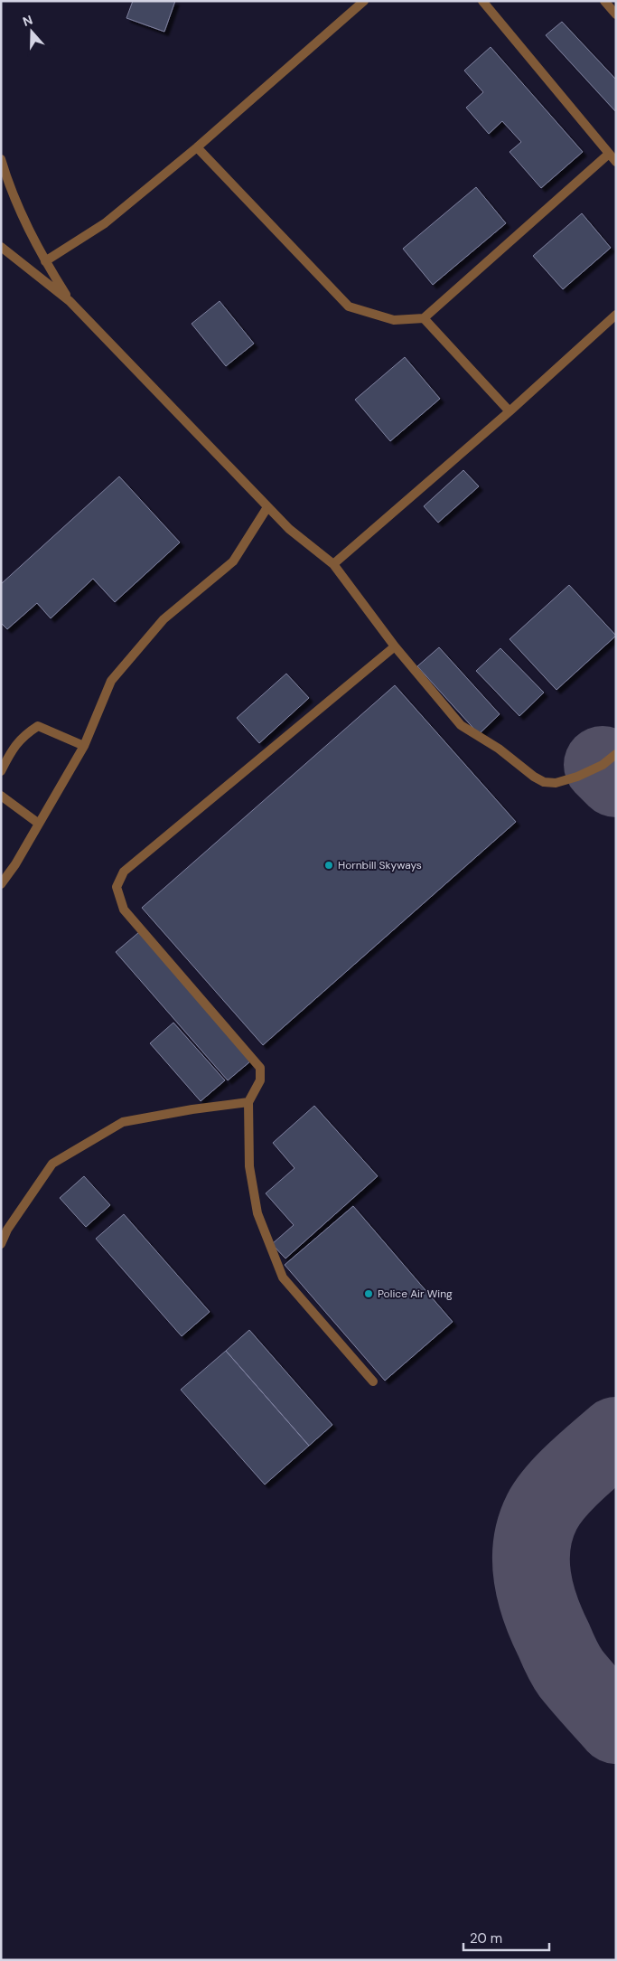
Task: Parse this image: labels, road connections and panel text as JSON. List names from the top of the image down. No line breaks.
{"places":["Hornbill Skyways","Police Air Wing"],"scale_bar":"20 m","north":"top"}
